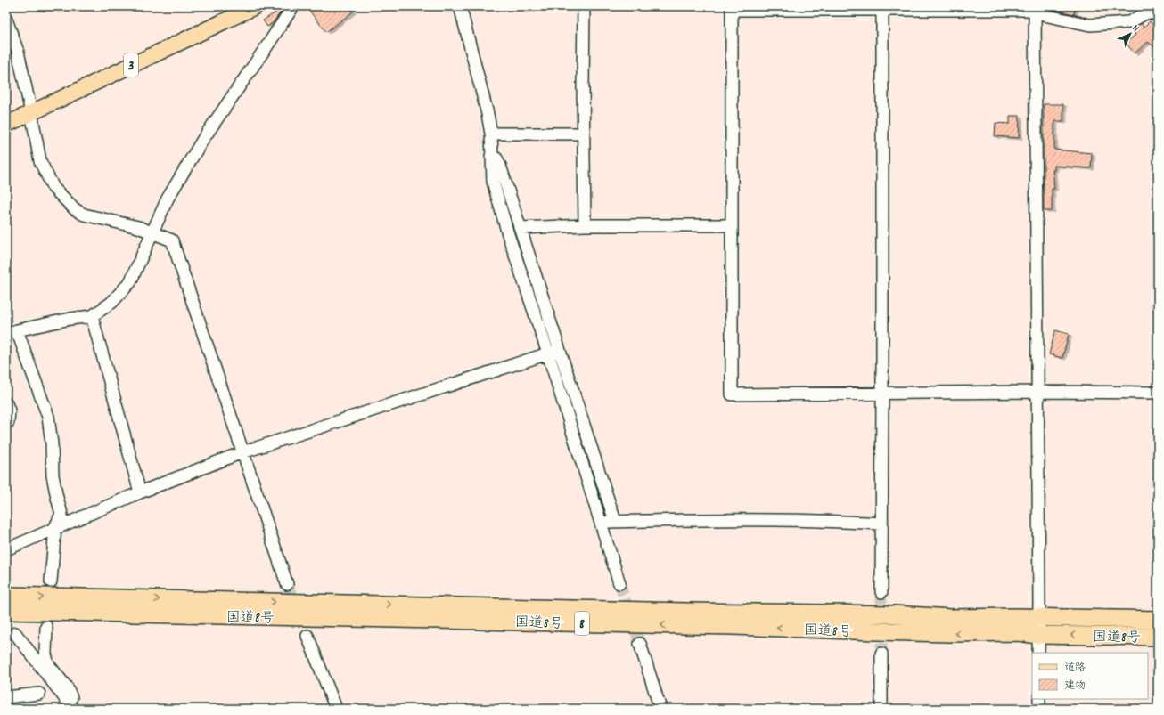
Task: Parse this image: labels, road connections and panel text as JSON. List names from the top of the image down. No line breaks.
{"streets":{"highway":["国道8号","8"],"main road":["3"]},"legend":["道路","建物"],"north":"top right"}
